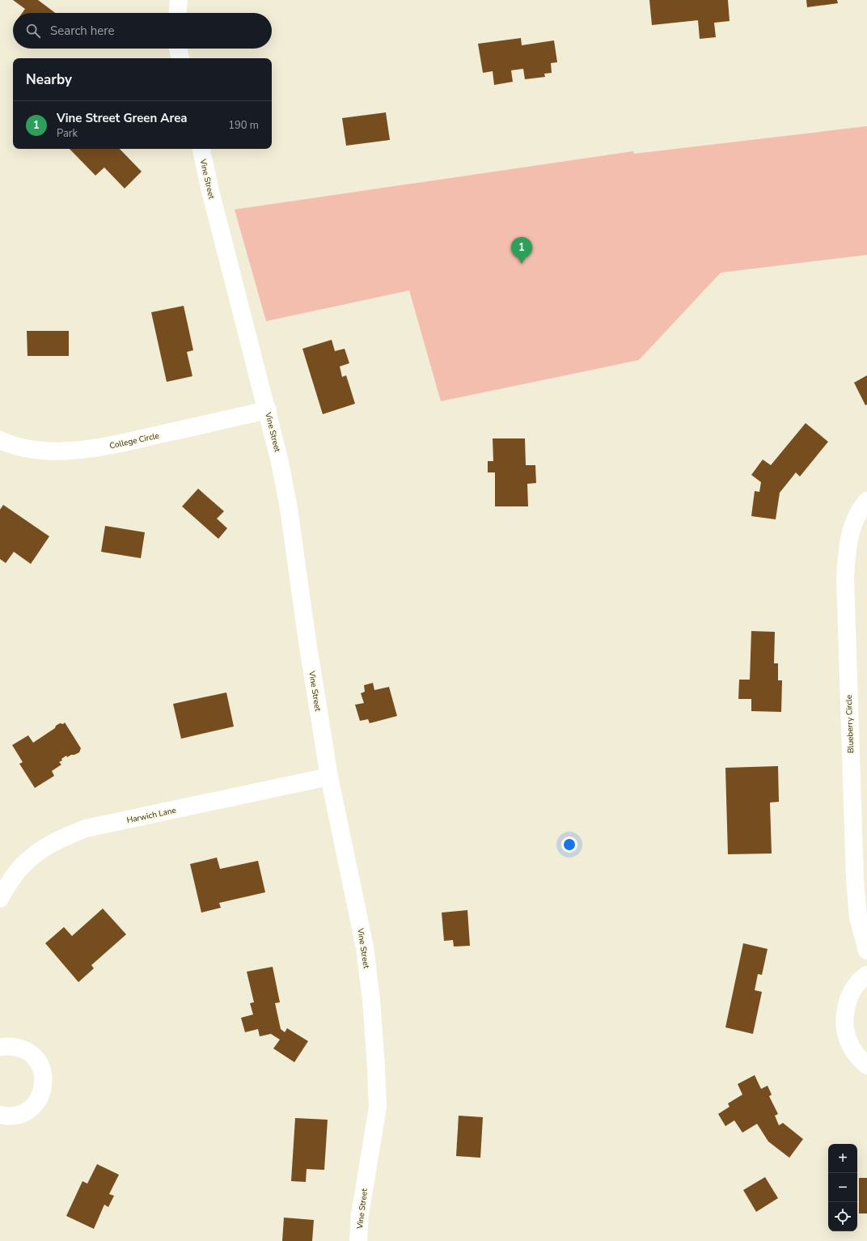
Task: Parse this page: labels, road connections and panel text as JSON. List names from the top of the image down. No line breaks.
{"streets":{"street":["Vine Street","College Circle","Blueberry Circle","Harwich Lane"]},"crossings":[["Vine Street","College Circle"],["Vine Street","Harwich Lane"]],"page":{"search":"Search here","heading":"Nearby","list":[{"mark":"1","name":"Vine Street Green Area","note":"Park","value":"190 m"}],"pins":"1","map_buttons":["+","−"]}}
